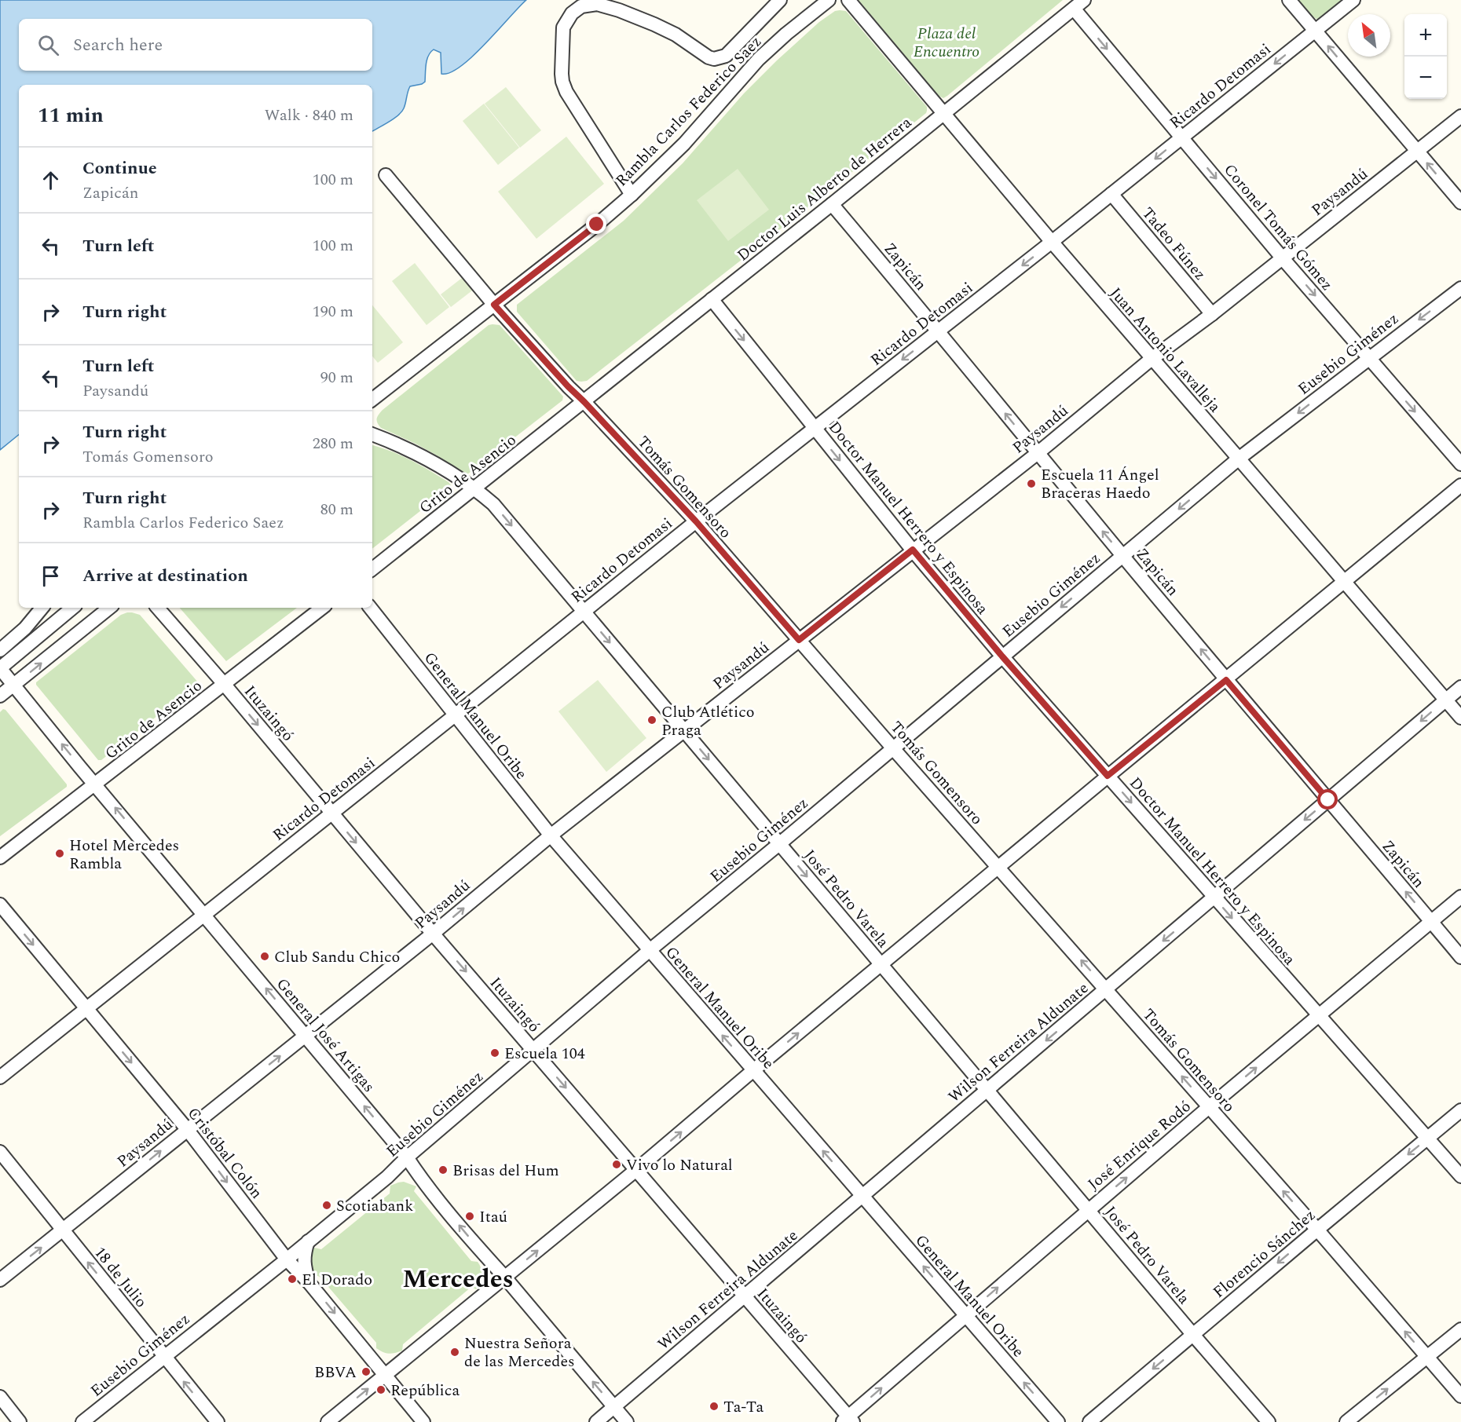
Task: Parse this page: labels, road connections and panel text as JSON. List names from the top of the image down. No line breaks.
{"streets":{"street":["Ricardo Detomasi","Rambla Carlos Federico Saez","Doctor Luis Alberto de Herrera","Paysandú","Coronel Tomás Gómez","Tadeo Fúnez","Zapicán","Juan Antonio Lavalleja","Eusebio Giménez","Grito de Asencio","Tomás Gomensoro","Doctor Manuel Herrero y Espinosa","Ituzaingó","General Manuel Oribe","José Pedro Varela","General José Artigas","Wilson Ferreira Aldunate","José Enrique Rodó","Cristóbal Colón","Florencio Sánchez","18 de Julio"]},"crossings":[["Ricardo Detomasi","Coronel Tomás Gómez"],["Ricardo Detomasi","Tadeo Fúnez"],["Ricardo Detomasi","Zapicán"],["Ricardo Detomasi","Juan Antonio Lavalleja"],["Ricardo Detomasi","Tomás Gomensoro"],["Ricardo Detomasi","Doctor Manuel Herrero y Espinosa"],["Ricardo Detomasi","Ituzaingó"],["Ricardo Detomasi","General Manuel Oribe"],["Ricardo Detomasi","José Pedro Varela"],["Ricardo Detomasi","General José Artigas"],["Ricardo Detomasi","Cristóbal Colón"],["Rambla Carlos Federico Saez","Tomás Gomensoro"],["Doctor Luis Alberto de Herrera","Coronel Tomás Gómez"],["Doctor Luis Alberto de Herrera","Zapicán"],["Doctor Luis Alberto de Herrera","Juan Antonio Lavalleja"],["Doctor Luis Alberto de Herrera","Grito de Asencio"],["Doctor Luis Alberto de Herrera","Tomás Gomensoro"],["Doctor Luis Alberto de Herrera","Doctor Manuel Herrero y Espinosa"],["Paysandú","Coronel Tomás Gómez"],["Paysandú","Tadeo Fúnez"],["Paysandú","Zapicán"],["Paysandú","Juan Antonio Lavalleja"],["Paysandú","Tomás Gomensoro"],["Paysandú","Doctor Manuel Herrero y Espinosa"],["Paysandú","Ituzaingó"],["Paysandú","General Manuel Oribe"],["Paysandú","José Pedro Varela"],["Paysandú","General José Artigas"],["Paysandú","Cristóbal Colón"],["Paysandú","18 de Julio"],["Coronel Tomás Gómez","Eusebio Giménez"],["Zapicán","Eusebio Giménez"],["Zapicán","Wilson Ferreira Aldunate"],["Zapicán","José Enrique Rodó"],["Juan Antonio Lavalleja","Eusebio Giménez"],["Juan Antonio Lavalleja","Wilson Ferreira Aldunate"],["Eusebio Giménez","Tomás Gomensoro"],["Eusebio Giménez","Doctor Manuel Herrero y Espinosa"],["Eusebio Giménez","Ituzaingó"],["Eusebio Giménez","General Manuel Oribe"],["Eusebio Giménez","José Pedro Varela"],["Eusebio Giménez","General José Artigas"],["Eusebio Giménez","Cristóbal Colón"],["Eusebio Giménez","18 de Julio"],["Grito de Asencio","Tomás Gomensoro"],["Grito de Asencio","Ituzaingó"],["Grito de Asencio","José Pedro Varela"],["Grito de Asencio","General José Artigas"],["Tomás Gomensoro","Wilson Ferreira Aldunate"],["Tomás Gomensoro","José Enrique Rodó"],["Tomás Gomensoro","Florencio Sánchez"],["Doctor Manuel Herrero y Espinosa","Wilson Ferreira Aldunate"],["Doctor Manuel Herrero y Espinosa","José Enrique Rodó"],["Doctor Manuel Herrero y Espinosa","Florencio Sánchez"],["Ituzaingó","Wilson Ferreira Aldunate"],["Ituzaingó","José Enrique Rodó"],["General Manuel Oribe","Wilson Ferreira Aldunate"],["General Manuel Oribe","José Enrique Rodó"],["José Pedro Varela","Wilson Ferreira Aldunate"],["José Pedro Varela","José Enrique Rodó"],["José Pedro Varela","Florencio Sánchez"],["General José Artigas","Wilson Ferreira Aldunate"]],"one_way":["Coronel Tomás Gómez","Zapicán","Tomás Gomensoro","Doctor Manuel Herrero y Espinosa","Ituzaingó","General Manuel Oribe","José Pedro Varela","General José Artigas","Wilson Ferreira Aldunate","José Enrique Rodó","Cristóbal Colón","Florencio Sánchez","18 de Julio"],"districts":["Mercedes"],"parks":["Plaza del Encuentro"],"places":["Escuela 11 Ángel Braceras Haedo","Club Atlético Praga","Hotel Mercedes Rambla","Club Sandu Chico","Escuela 104","Vivo lo Natural","Brisas del Hum","Scotiabank","Itaú","El Dorado","Nuestra Señora de las Mercedes","BBVA","República","Ta-Ta"],"north":"top left","page":{"map_buttons":["+","−"],"search":"Search here","heading":["11 min","Walk · 840 m"],"list":[["Continue","Zapicán","100 m"],["Turn left","100 m"],["Turn right","190 m"],["Turn left","Paysandú","90 m"],["Turn right","Tomás Gomensoro","280 m"],["Turn right","Rambla Carlos Federico Saez","80 m"],"Arrive at destination"]}}
